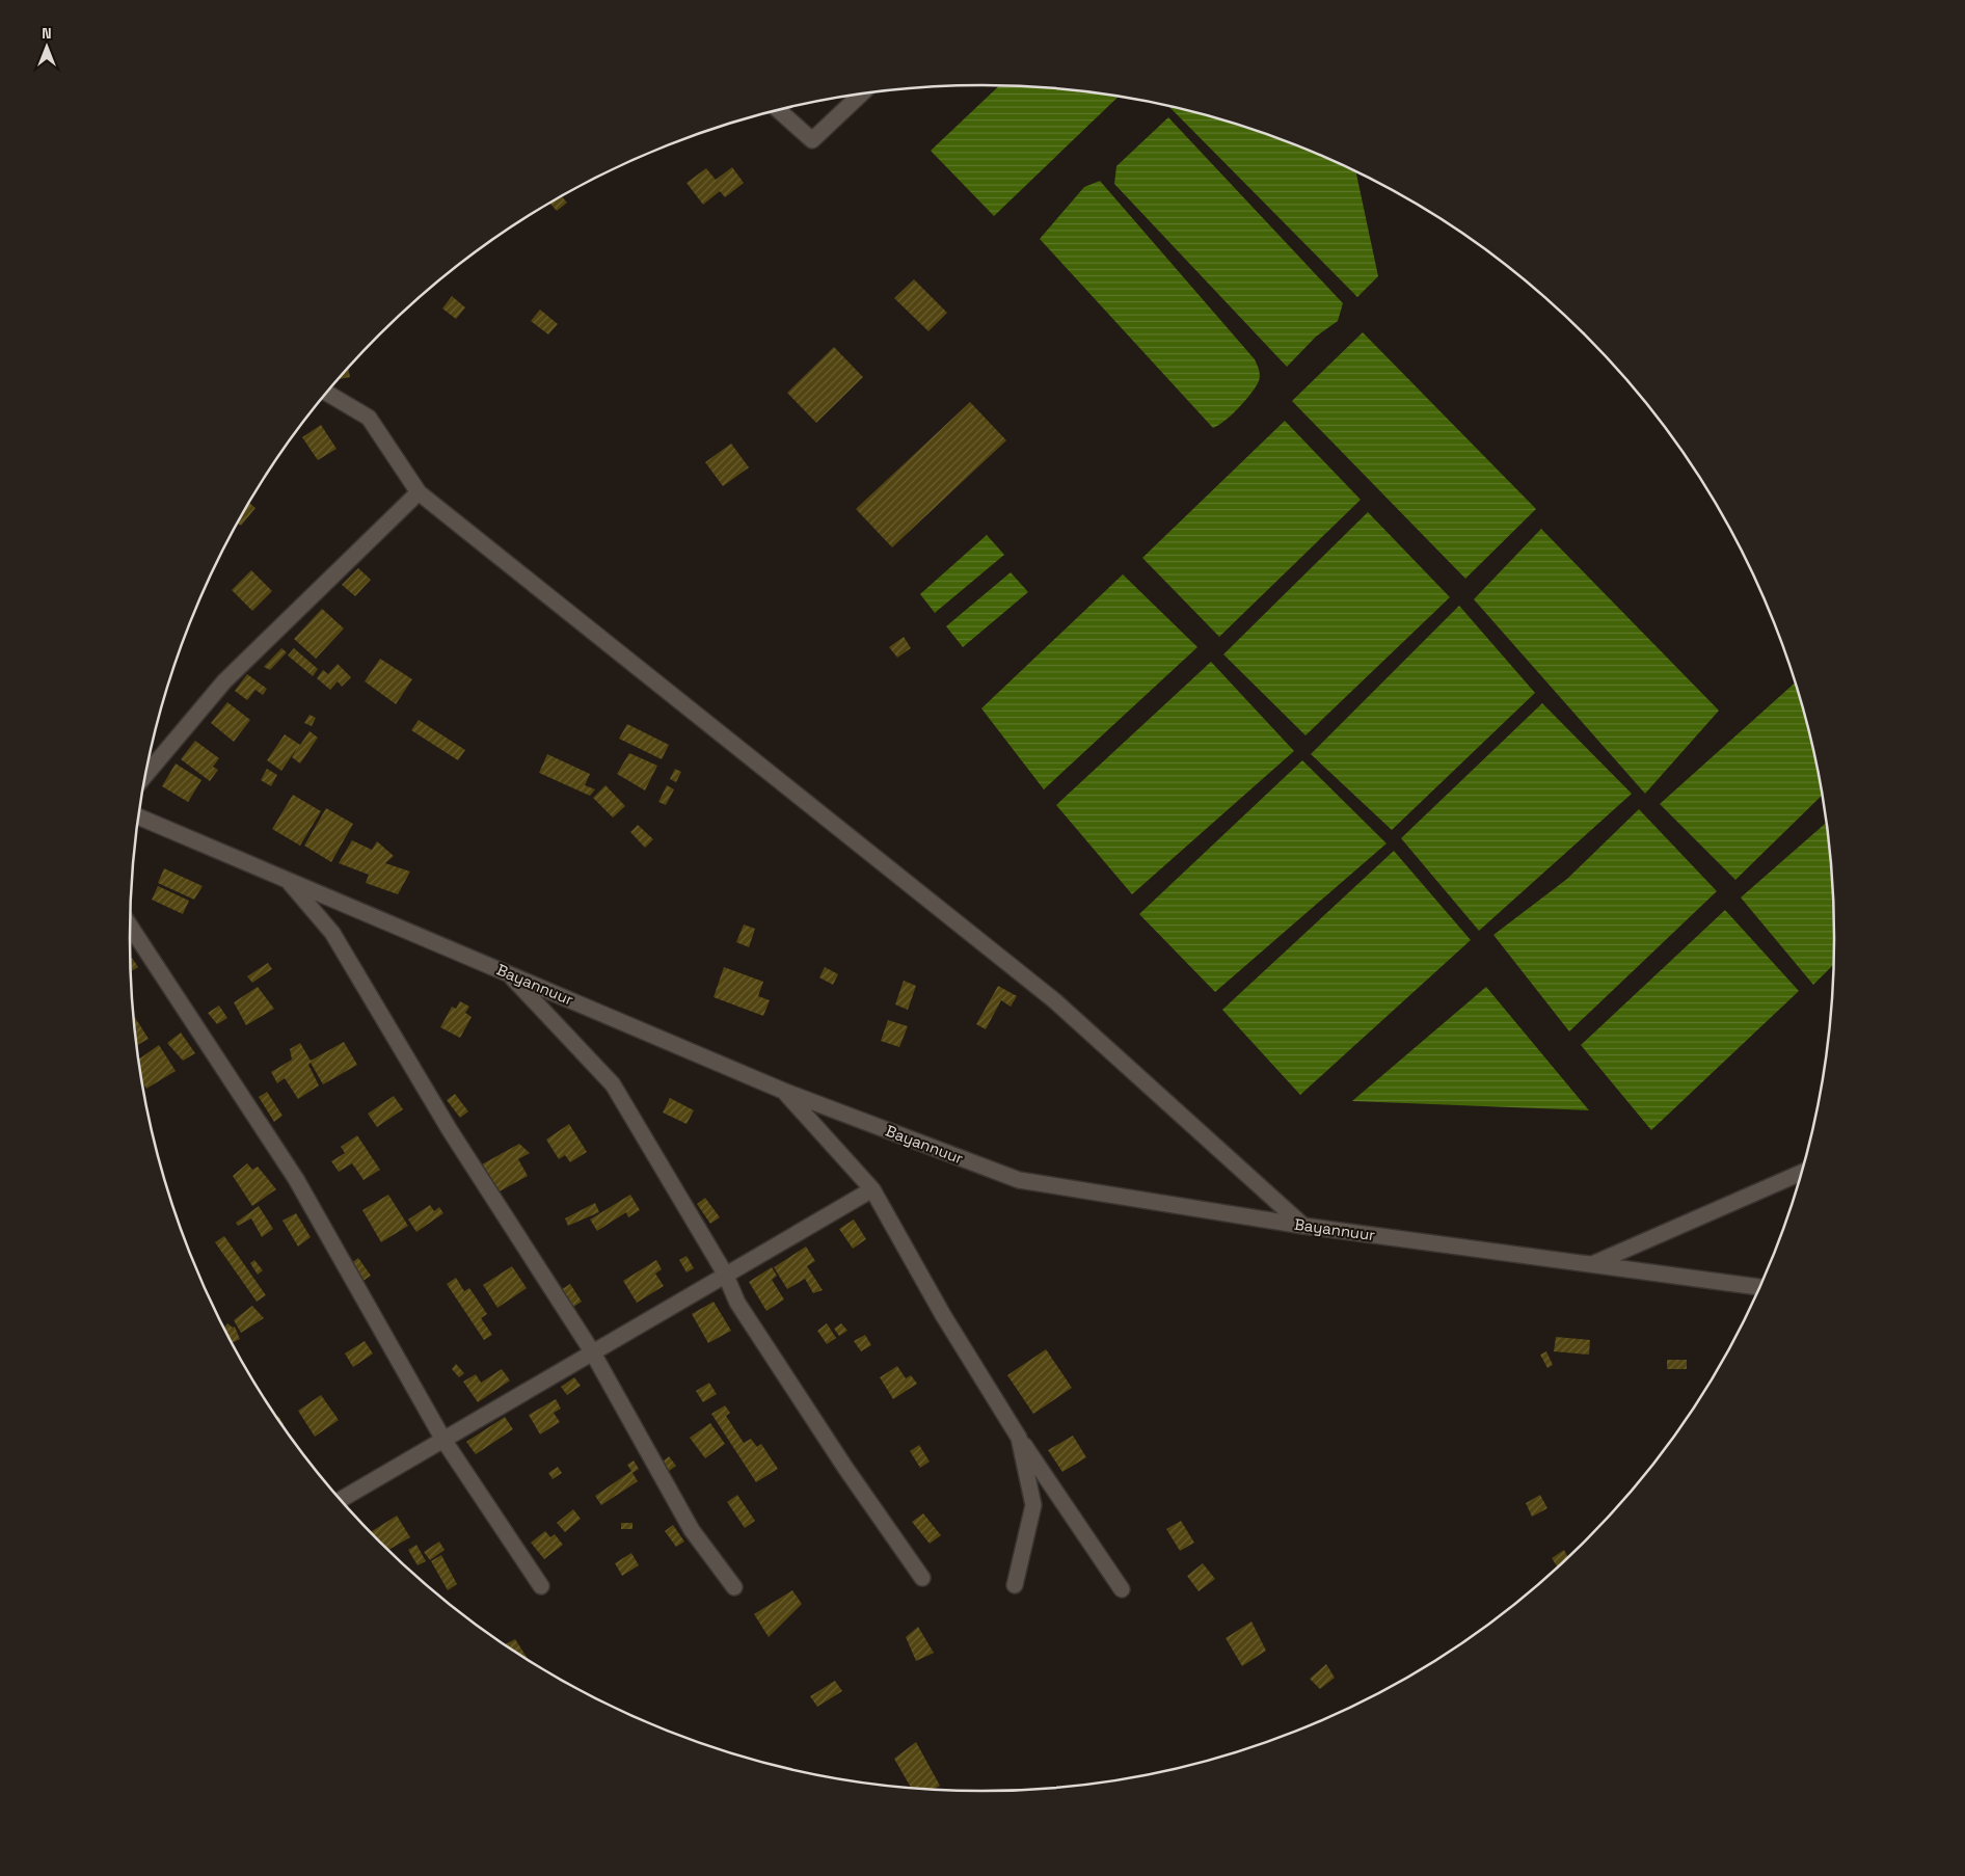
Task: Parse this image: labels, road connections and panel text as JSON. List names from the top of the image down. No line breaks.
{"streets":{"street":["Bayannuur"]},"north":"top"}
